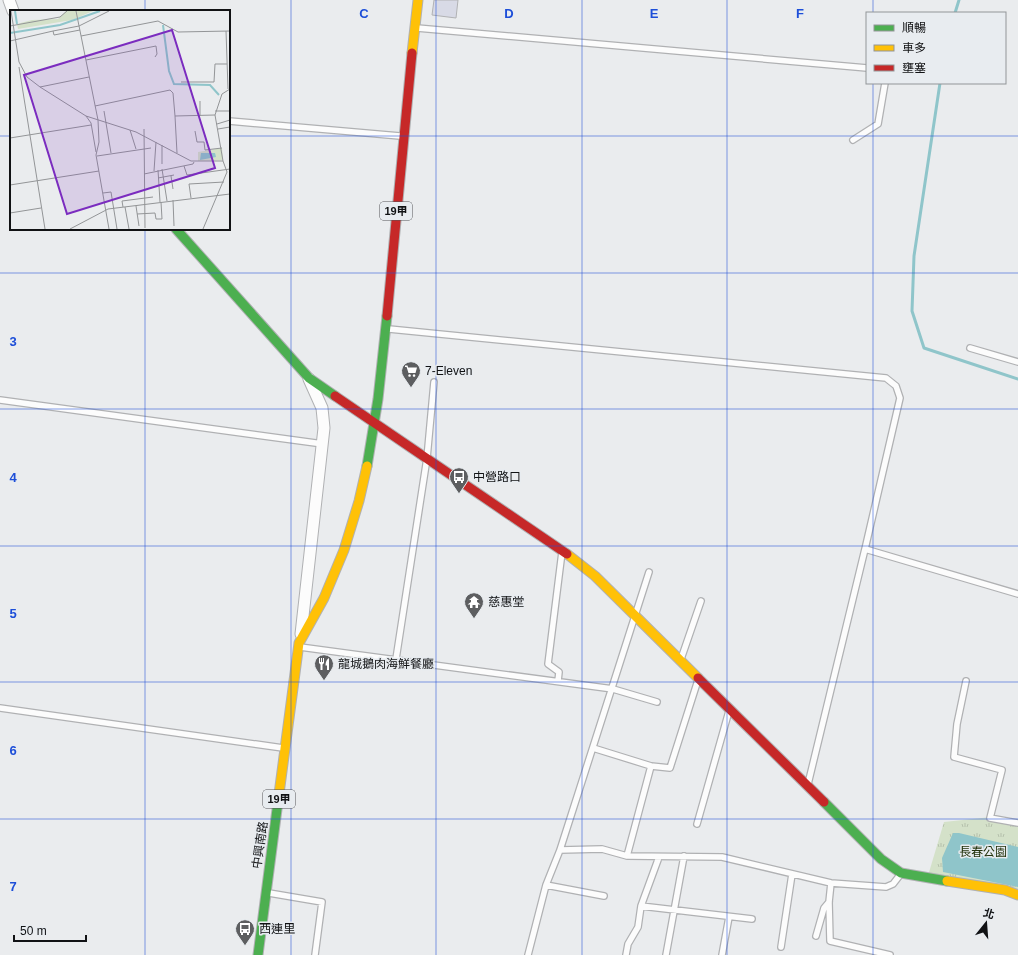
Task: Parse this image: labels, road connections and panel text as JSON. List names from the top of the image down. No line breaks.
{"streets":{"street":["19甲","中興南路"]},"crossings":[["19甲","中興南路"]],"parks":["長春公園"],"places":{"supermarket":["7-Eleven"],"bus stop":["中營路口","西連里"],"temple":["慈惠堂"],"restaurant":["龍城鵝肉海鮮餐廳"]},"legend":["順暢","車多","壅塞"],"scale_bar":"50 m","north":"top","grid":{"columns":["C","D","E","F"],"rows":["3","4","5","6","7"]}}
